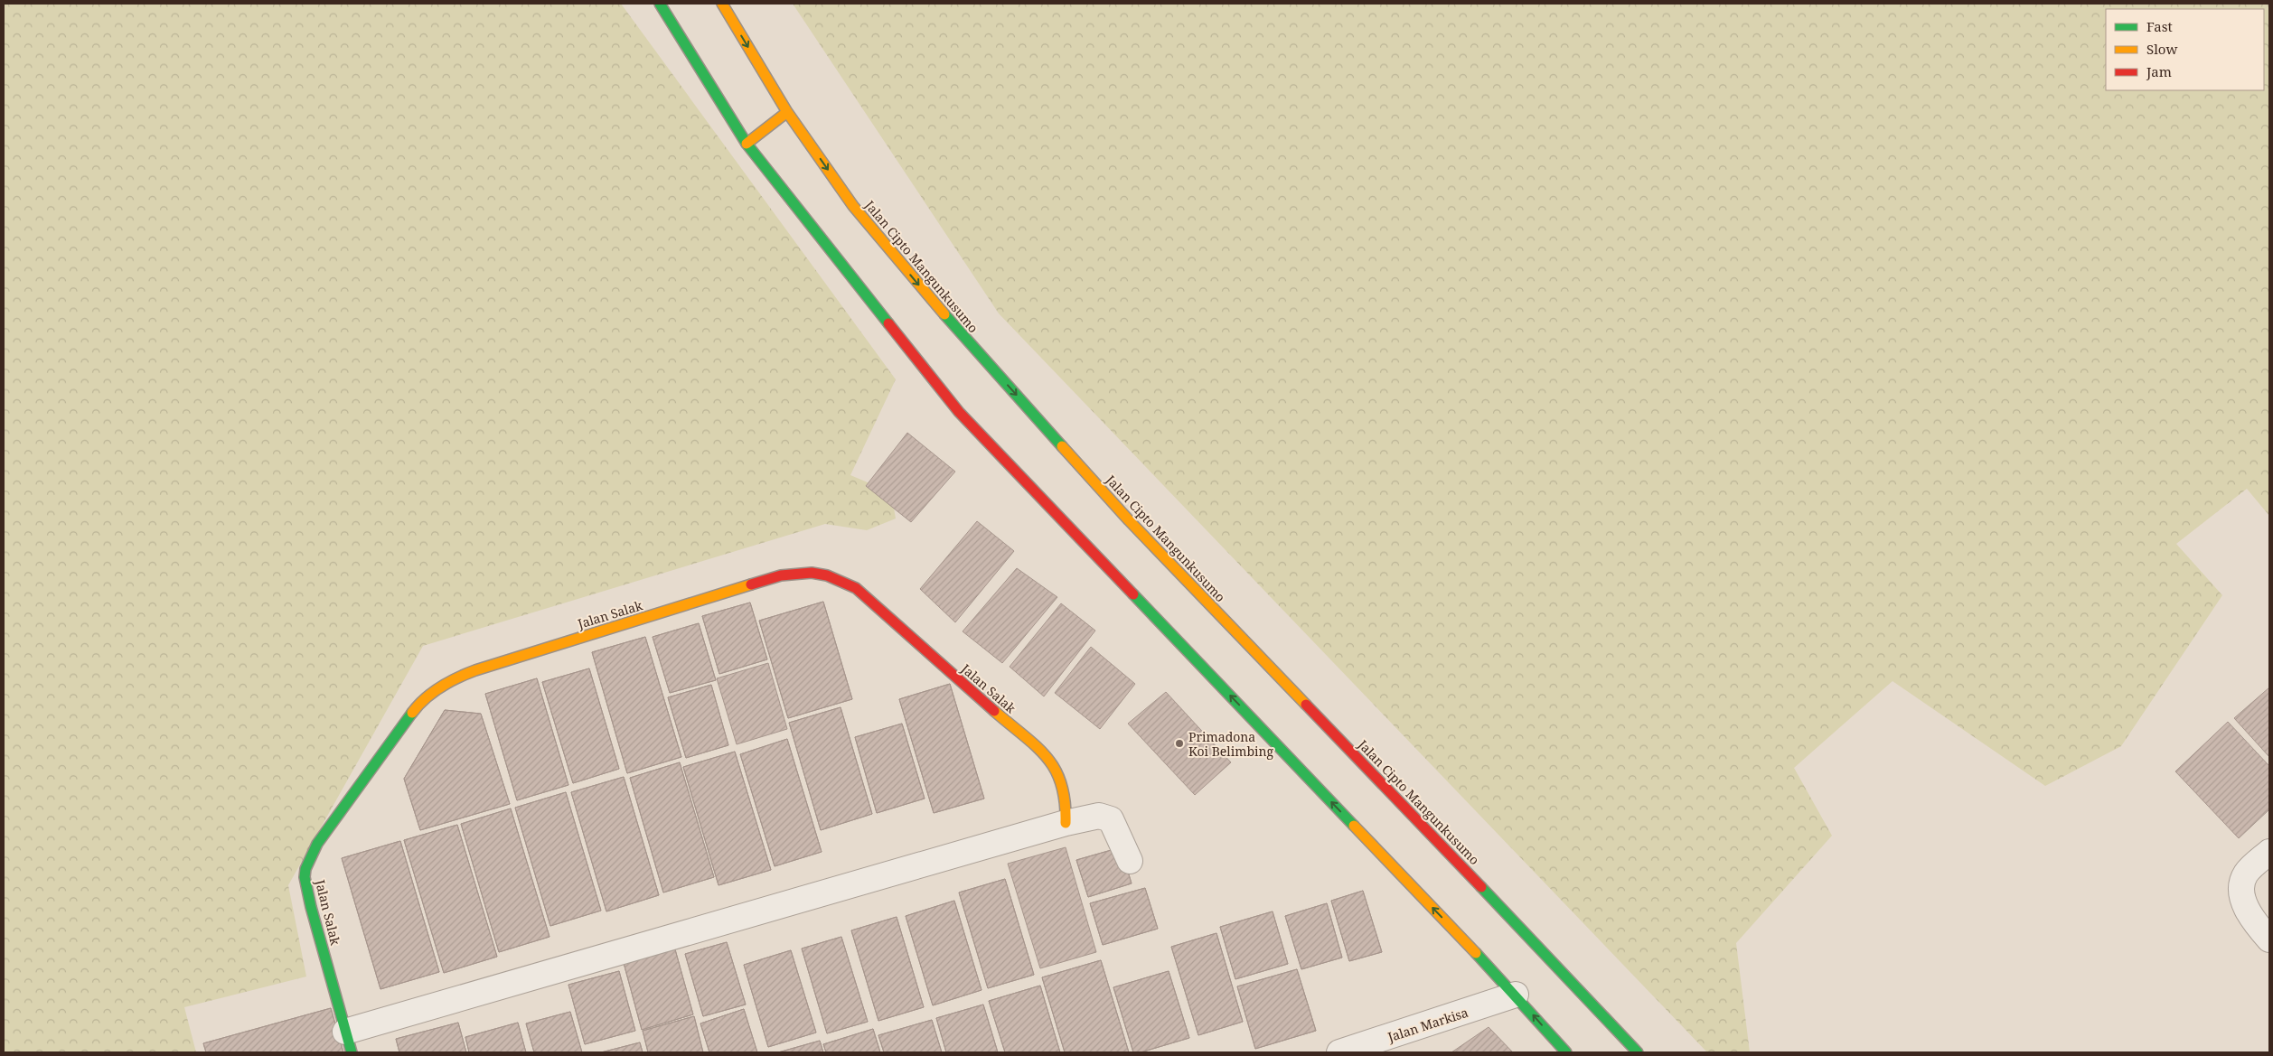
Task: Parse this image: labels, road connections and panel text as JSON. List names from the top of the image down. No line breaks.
{"streets":{"street":["Jalan Cipto Mangunkusumo","Jalan Salak","Jalan Markisa"]},"places":["Primadona Koi Belimbing"],"legend":["Fast","Slow","Jam"]}
